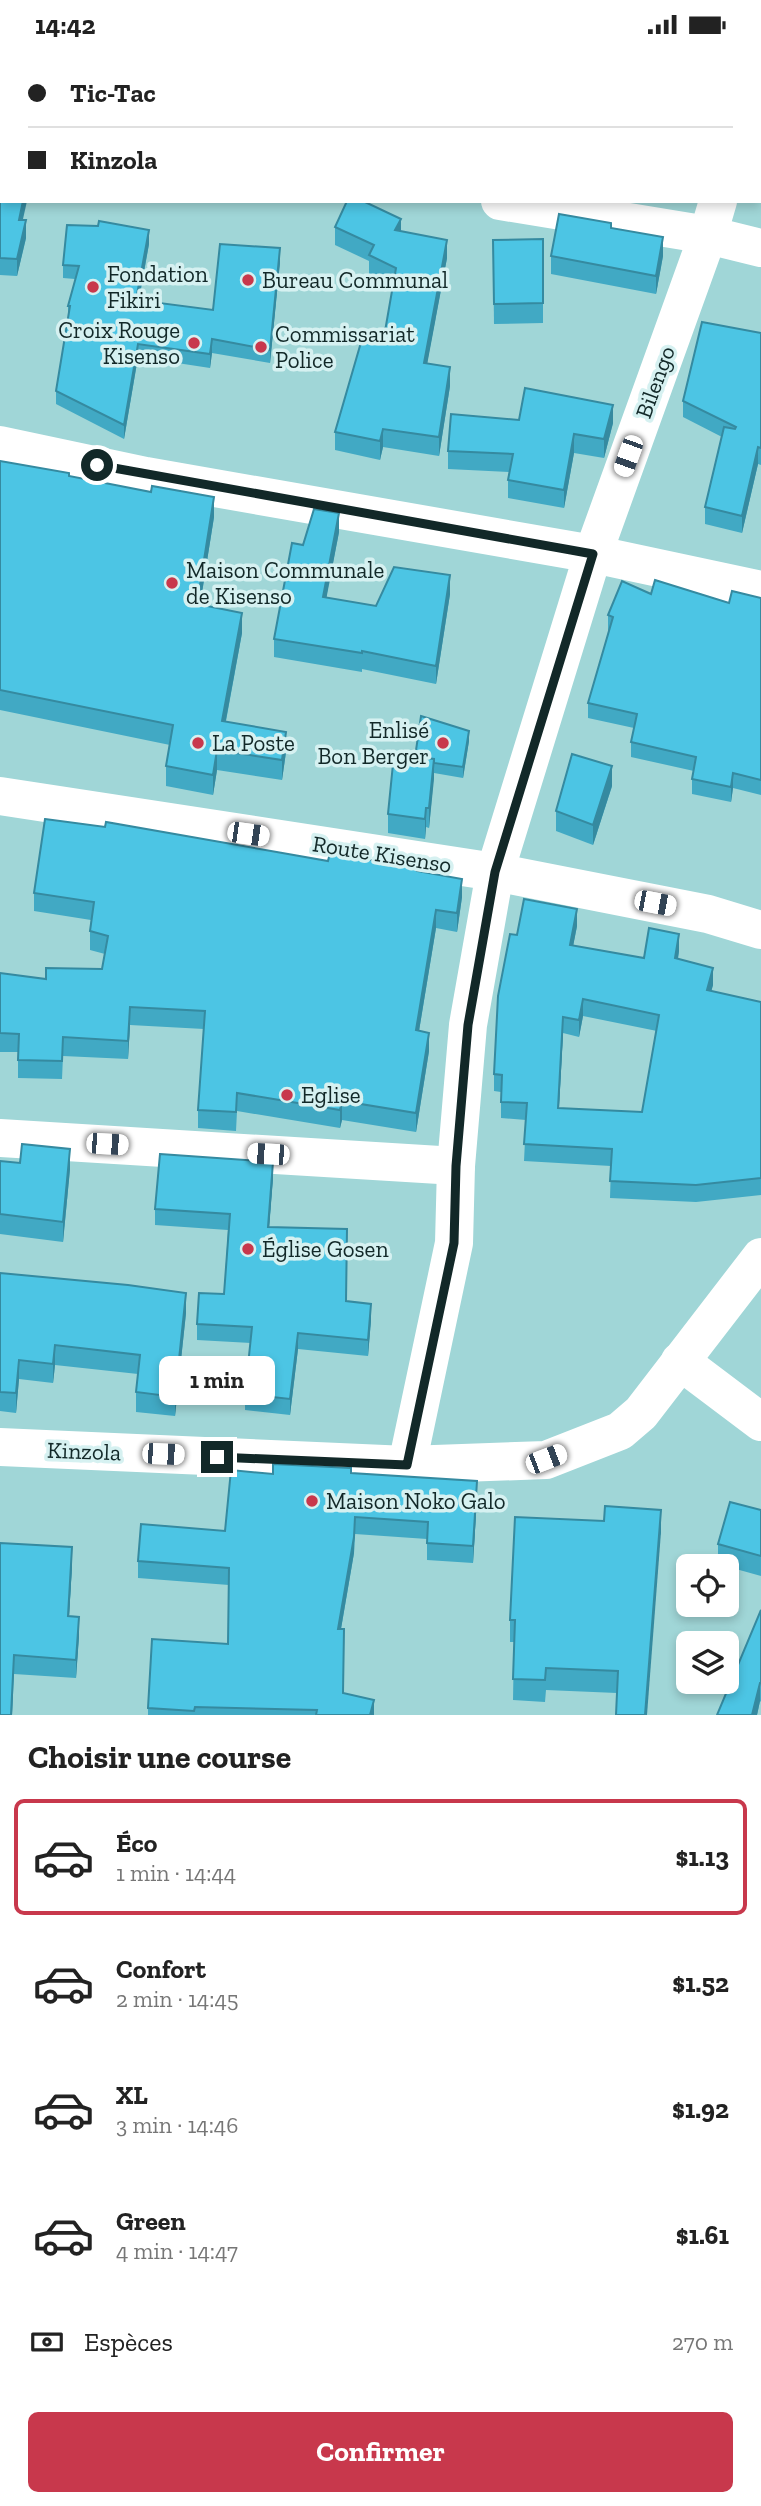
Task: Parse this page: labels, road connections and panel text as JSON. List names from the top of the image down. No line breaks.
{"streets":{"street":["Bilengo","Route Kisenso","Kinzola"]},"crossings":[["Bilengo","Route Kisenso"],["Bilengo","Kinzola"]],"places":["Bureau Communal","Fondation Fikiri","Croix Rouge Kisenso","Commissariat Police","Maison Communale de Kisenso","La Poste","Enlisé Bon Berger","Eglise","Église Gosen","Maison Noko Galo"],"page":{"status":"14:42","banner":["Tic-Tac","Kinzola"],"bubble":"1 min","heading":"Choisir une course","list":[{"name":"Éco","note":"1 min · 14:44","value":"$1.13"},{"name":"Confort","note":"2 min · 14:45","value":"$1.52"},{"name":"XL","note":"3 min · 14:46","value":"$1.92"},{"name":"Green","note":"4 min · 14:47","value":"$1.61"}],"pay":["Espèces","270 m"],"buttons":"Confirmer"}}
